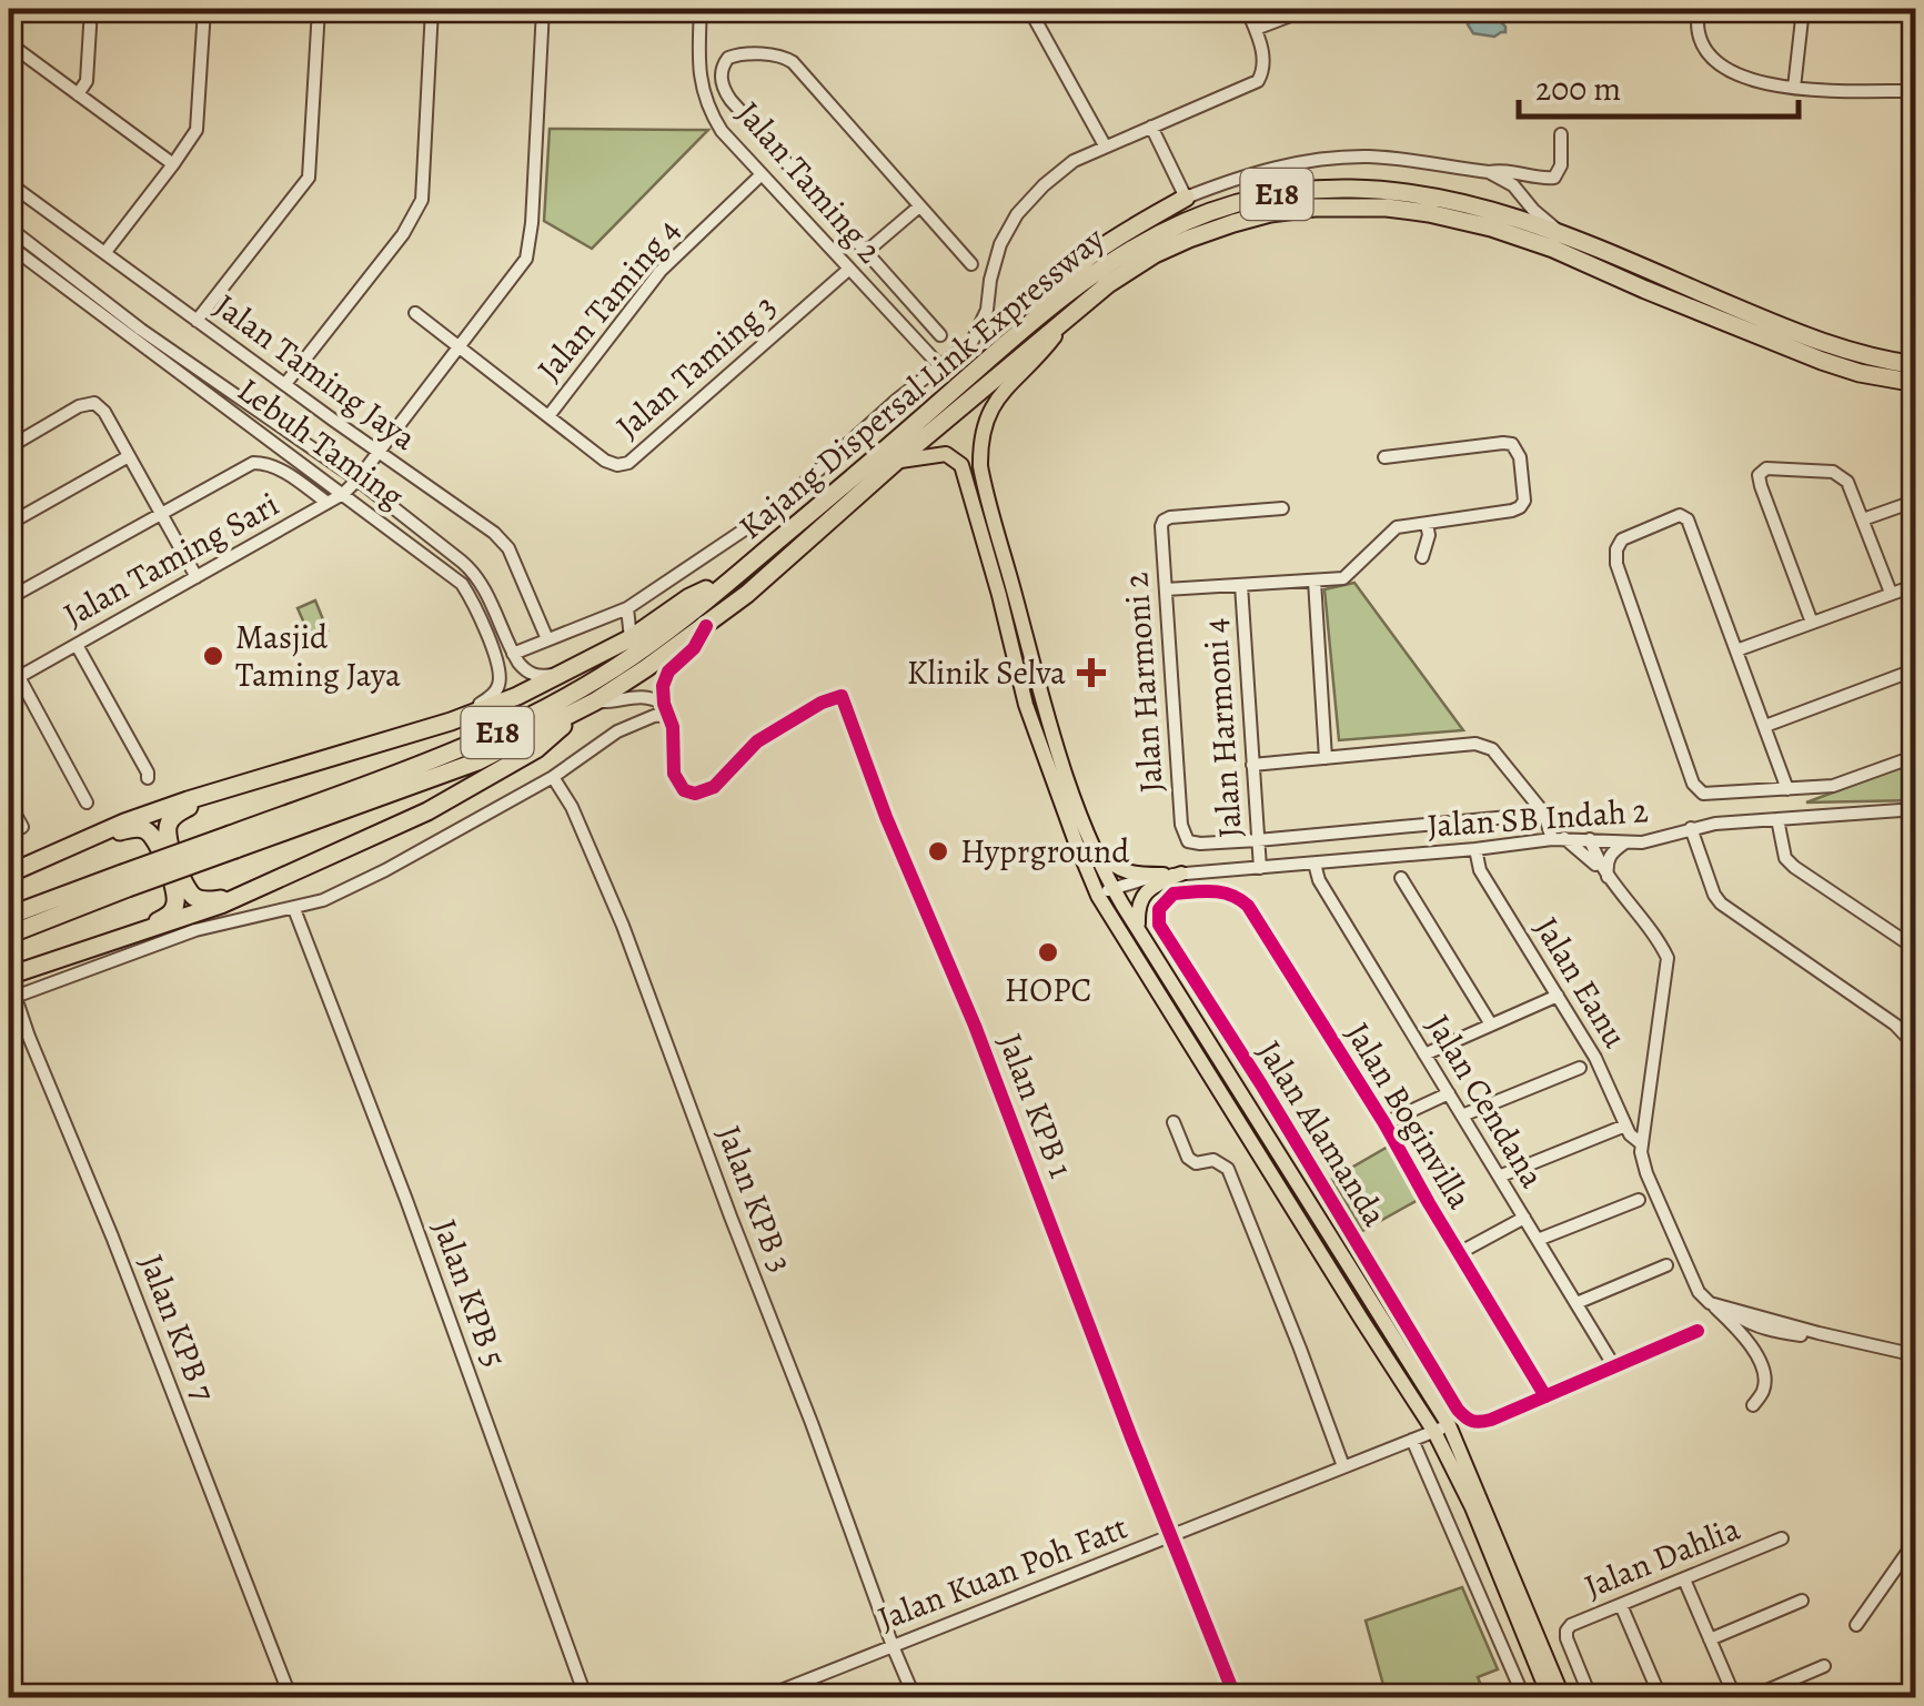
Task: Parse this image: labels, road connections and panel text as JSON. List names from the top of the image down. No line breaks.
{"streets":{"highway":["E18","Kajang Dispersal Link Expressway"],"street":["Jalan Taming 2","Jalan Taming 4","Jalan Taming 3","Jalan Taming Jaya","Lebuh Taming","Jalan Taming Sari","Jalan Harmoni 2","Jalan Harmoni 4","Jalan SB Indah 2","Jalan Eanu","Jalan Cendana","Jalan KPB 1","Jalan Boginvilla","Jalan Alamanda","Jalan KPB 3","Jalan KPB 5","Jalan KPB 7","Jalan Dahlia","Jalan Kuan Poh Fatt"]},"crossings":[["Jalan Taming 2","Jalan Taming 4"],["Jalan Taming 2","Jalan Taming 3"],["Jalan Taming 4","Jalan Taming 3"],["Jalan Taming 3","Jalan Taming Sari"],["Jalan Taming Jaya","Jalan Taming Sari"],["Lebuh Taming","Jalan Taming Sari"],["Jalan Harmoni 2","Jalan Harmoni 4"],["Jalan Harmoni 4","Jalan SB Indah 2"],["Jalan SB Indah 2","Jalan Eanu"],["Jalan SB Indah 2","Jalan Cendana"],["Jalan KPB 1","Jalan Kuan Poh Fatt"],["Jalan Boginvilla","Jalan Alamanda"],["Jalan KPB 3","Jalan Kuan Poh Fatt"]],"places":{"other":["Masjid Taming Jaya","Hyprground","HOPC"],"health":["Klinik Selva"]},"scale_bar":"200 m"}
